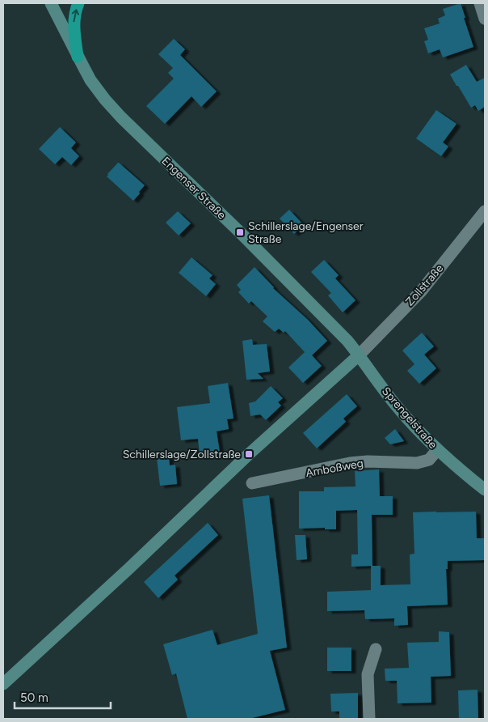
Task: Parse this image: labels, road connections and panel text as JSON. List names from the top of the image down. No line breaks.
{"streets":{"main road":["Engenser Straße","Sprengelstraße"],"street":["Zollstraße","Amboßweg"]},"crossings":[["Engenser Straße","Zollstraße"],["Engenser Straße","Sprengelstraße"],["Zollstraße","Sprengelstraße"],["Sprengelstraße","Amboßweg"]],"places":{"transit":["Schillerslage/Engenser Straße","Schillerslage/Zollstraße"]},"scale_bar":"50 m"}
